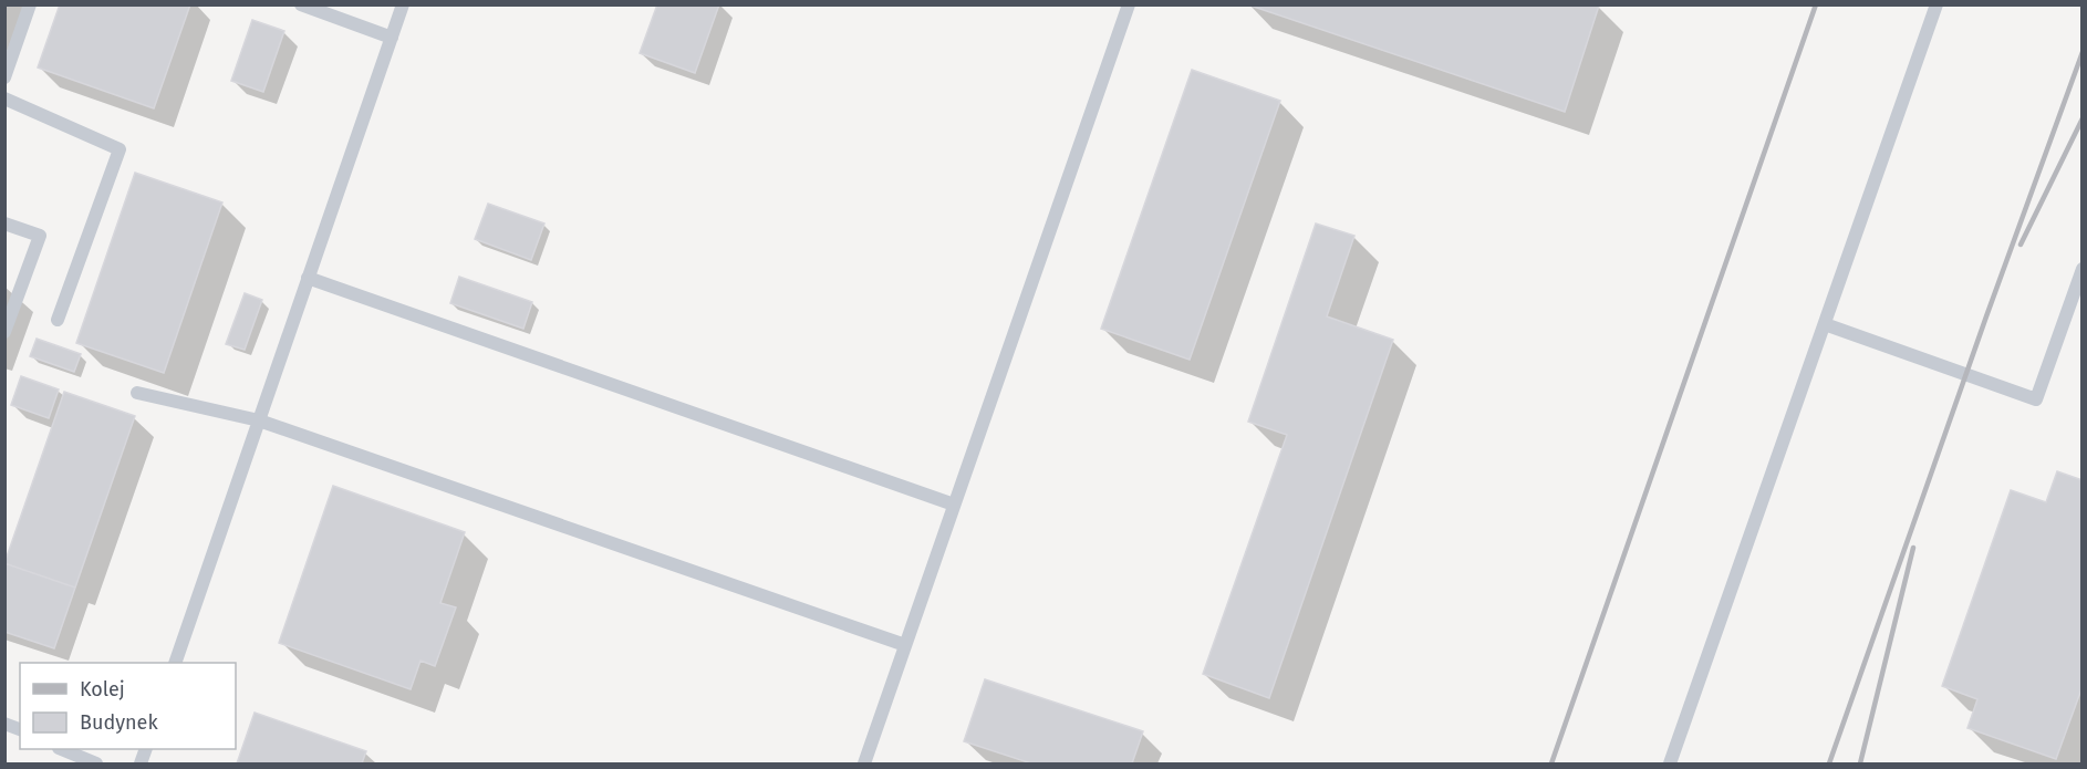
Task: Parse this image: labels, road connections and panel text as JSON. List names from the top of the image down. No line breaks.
{"legend":["Kolej","Budynek"]}
